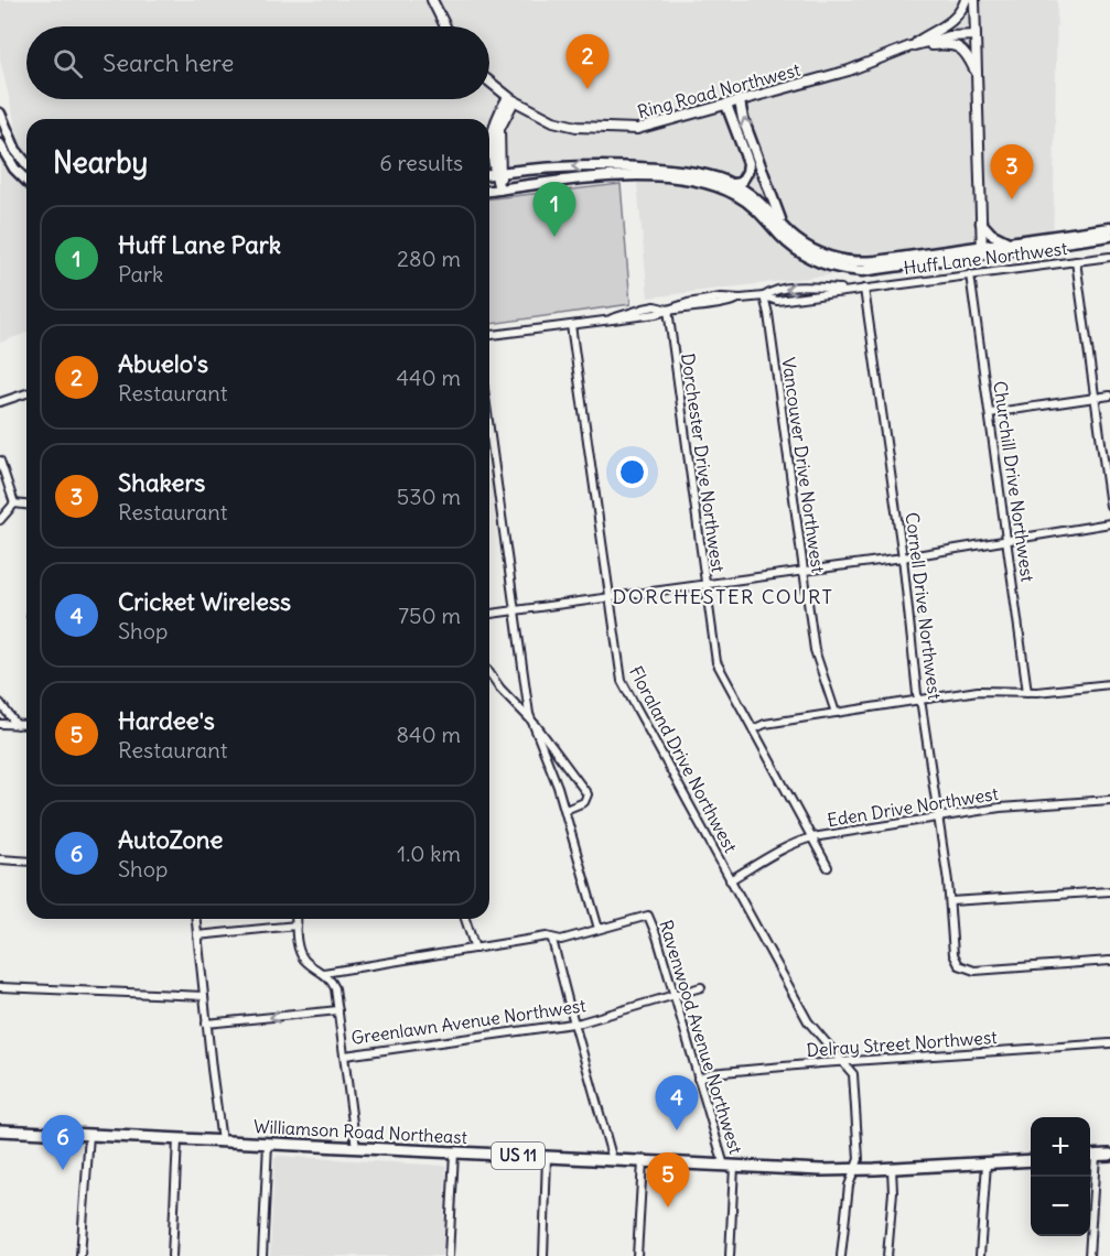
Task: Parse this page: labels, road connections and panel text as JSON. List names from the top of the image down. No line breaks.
{"streets":{"main road":["Williamson Road Northeast","US 11"],"street":["Ring Road Northwest","Huff Lane Northwest","Dorchester Drive Northwest","Vancouver Drive Northwest","Churchill Drive Northwest","Cornell Drive Northwest","Floraland Drive Northwest","Eden Drive Northwest","Greenlawn Avenue Northwest","Ravenwood Avenue Northwest","Delray Street Northwest"]},"crossings":[["Huff Lane Northwest","Dorchester Drive Northwest"],["Huff Lane Northwest","Vancouver Drive Northwest"],["Huff Lane Northwest","Churchill Drive Northwest"],["Huff Lane Northwest","Cornell Drive Northwest"],["Huff Lane Northwest","Floraland Drive Northwest"],["Dorchester Drive Northwest","Eden Drive Northwest"],["Cornell Drive Northwest","Eden Drive Northwest"],["Floraland Drive Northwest","Eden Drive Northwest"],["Floraland Drive Northwest","Delray Street Northwest"],["Floraland Drive Northwest","Williamson Road Northeast"],["Greenlawn Avenue Northwest","Ravenwood Avenue Northwest"],["Ravenwood Avenue Northwest","Delray Street Northwest"],["Ravenwood Avenue Northwest","Williamson Road Northeast"]],"districts":["DORCHESTER COURT"],"page":{"search":"Search here","pins":["2","3","1","4","6","5"],"heading":["Nearby","6 results"],"list":[{"mark":"1","name":"Huff Lane Park","note":"Park","value":"280 m"},{"mark":"2","name":"Abuelo's","note":"Restaurant","value":"440 m"},{"mark":"3","name":"Shakers","note":"Restaurant","value":"530 m"},{"mark":"4","name":"Cricket Wireless","note":"Shop","value":"750 m"},{"mark":"5","name":"Hardee's","note":"Restaurant","value":"840 m"},{"mark":"6","name":"AutoZone","note":"Shop","value":"1.0 km"}],"map_buttons":["+","−"]}}
